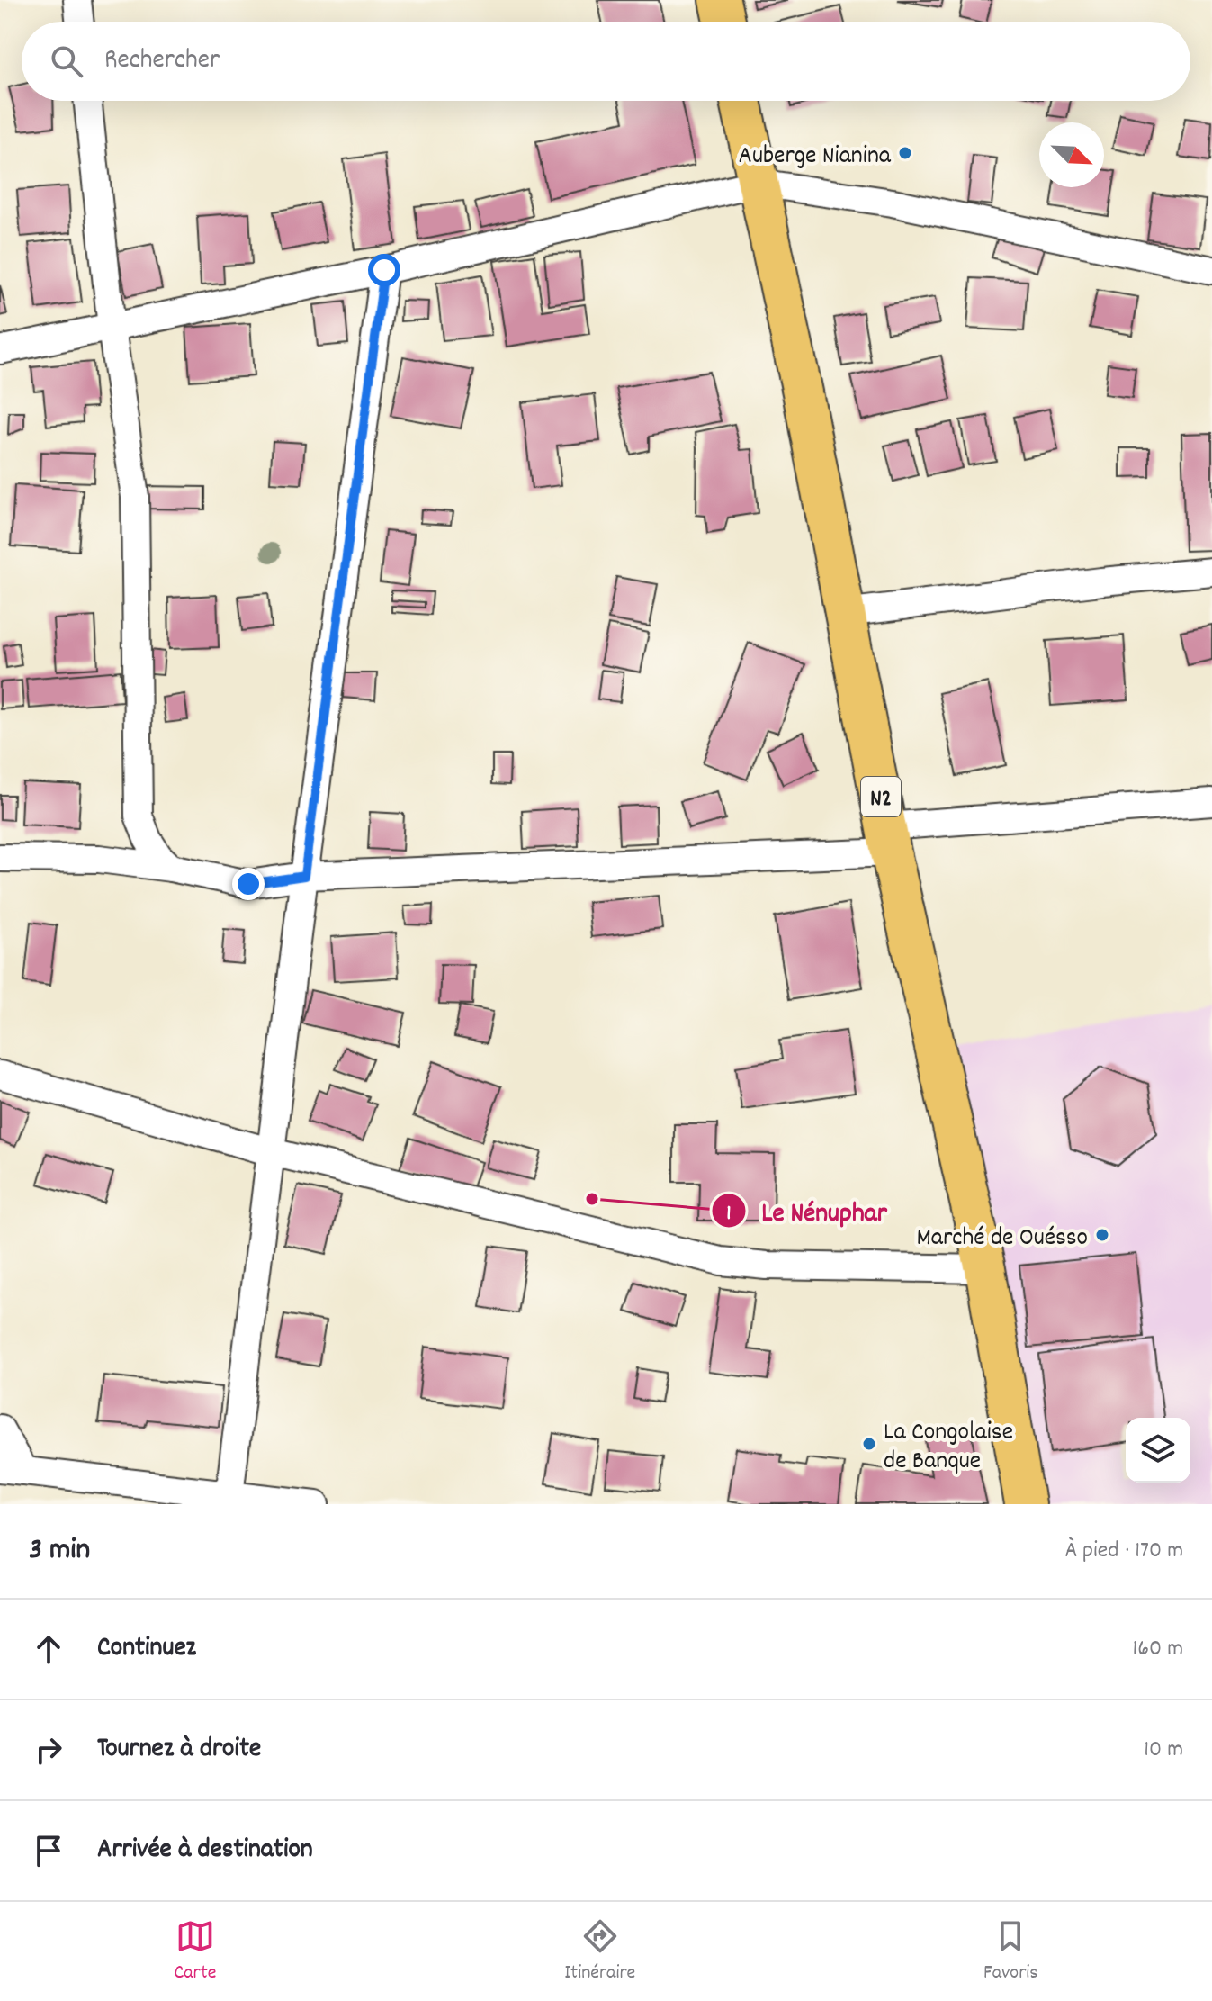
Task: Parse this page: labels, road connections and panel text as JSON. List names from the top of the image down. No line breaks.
{"streets":{"highway":["N2"]},"places":["Auberge Nianina","Le Nénuphar","Marché de Ouésso","La Congolaise de Banque"],"north":"bottom right","page":{"search":"Rechercher","heading":["3 min","À pied · 170 m"],"list":[["Continuez","160 m"],["Tournez à droite","10 m"],"Arrivée à destination"],"nav":["Carte","Itinéraire","Favoris"]}}
